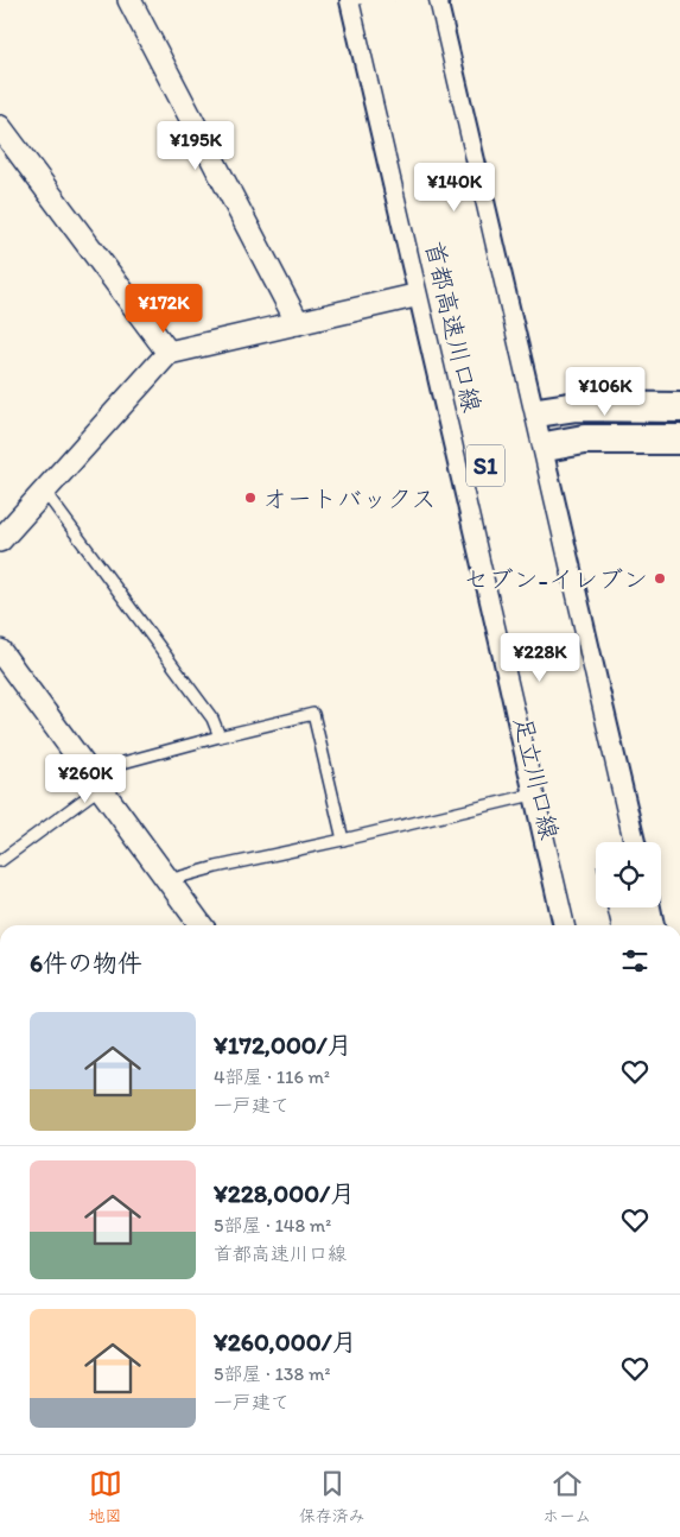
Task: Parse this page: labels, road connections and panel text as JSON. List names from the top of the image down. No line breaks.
{"streets":{"highway":["首都高速川口線","S1"],"main road":["足立川口線"]},"places":["オートバックス","セブン-イレブン"],"page":{"price":["¥195K","¥140K","¥172K","¥106K","¥228K","¥260K"],"heading":"6件の物件","list":[{"name":"¥172,000/月","note":"4部屋 · 116 m² · 一戸建て"},{"name":"¥228,000/月","note":"5部屋 · 148 m² · 首都高速川口線"},{"name":"¥260,000/月","note":"5部屋 · 138 m² · 一戸建て"}],"tabs":["地図","保存済み","ホーム"]}}
